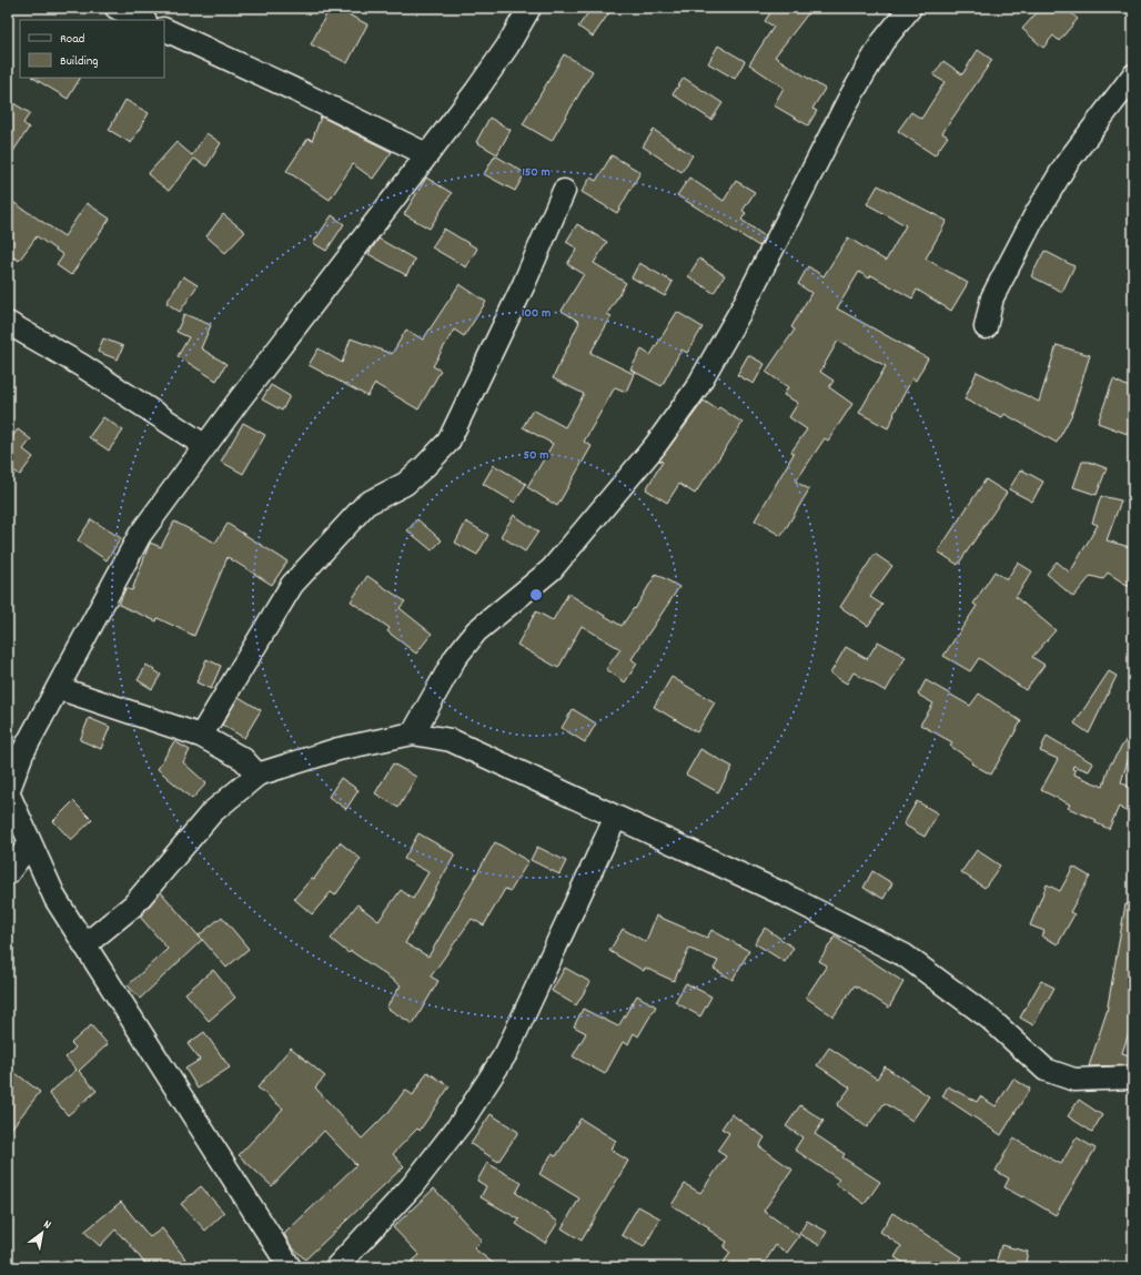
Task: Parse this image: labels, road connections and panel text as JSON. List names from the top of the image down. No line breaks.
{"legend":["Road","Building"],"north":"top right","rings":["150 m","100 m","50 m"]}
